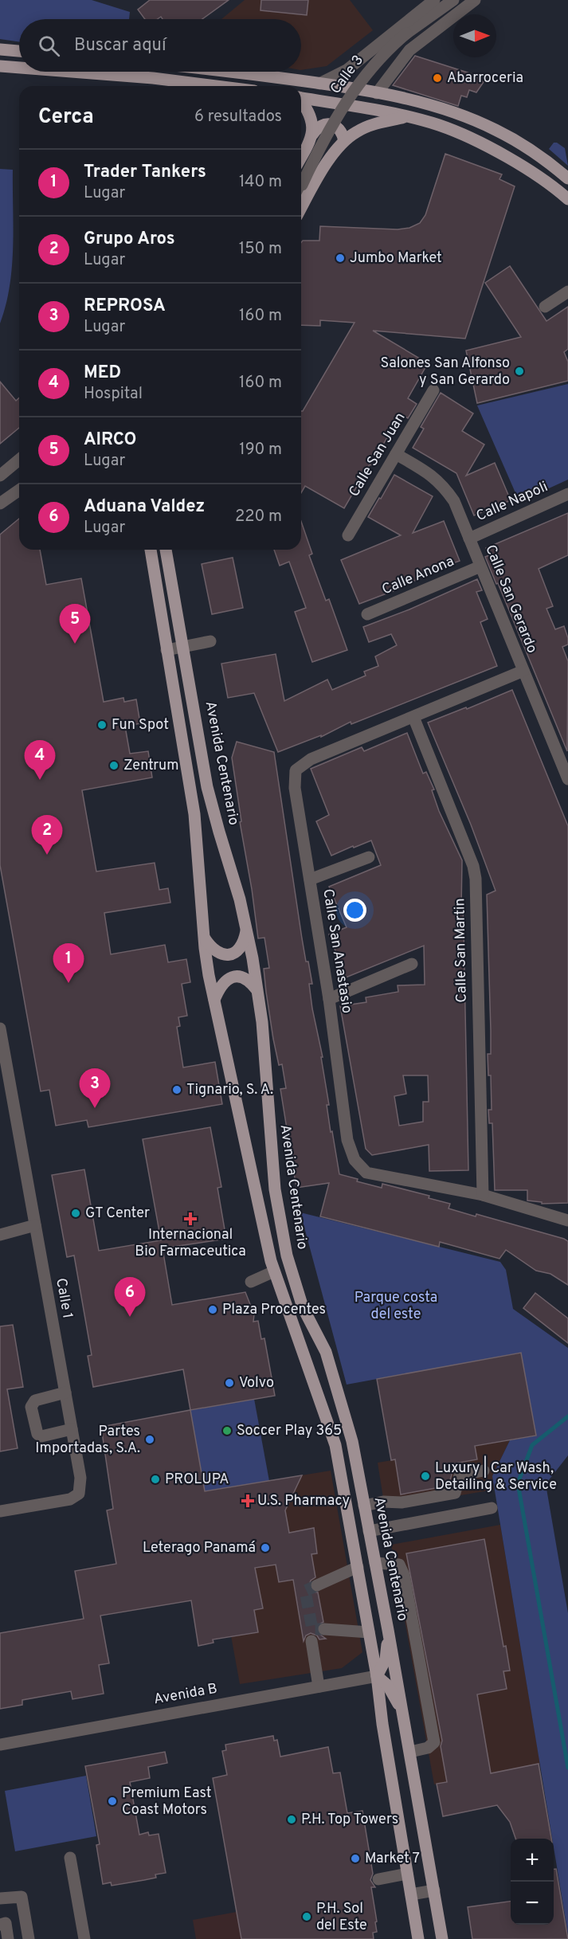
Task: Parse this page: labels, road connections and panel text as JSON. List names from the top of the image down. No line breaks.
{"streets":{"main road":["Avenida Centenario"],"street":["Calle 3","Calle San Juan","Calle Napoli","Calle Anona","Calle San Gerardo","Calle San Martin","Calle San Anastasio","Calle 1","Avenida B"]},"crossings":[["Calle San Juan","Calle San Gerardo"],["Calle Napoli","Calle San Gerardo"],["Calle Anona","Calle San Gerardo"],["Calle San Gerardo","Calle San Anastasio"],["Calle San Martin","Calle San Anastasio"]],"parks":["Parque costa del este"],"places":{"other":["Abarroceria","Jumbo Market","Salones San Alfonso y San Gerardo","Fun Spot","Zentrum","Tignario, S. A.","GT Center","Plaza Procentes","Volvo","Soccer Play 365","Partes Importadas, S.A.","Luxury | Car Wash, Detailing & Service","PROLUPA","Leterago Panamá","Premium East Coast Motors","P.H. Top Towers","Market 7","P.H. Sol del Este"],"health":["Internacional Bio Farmaceutica","U.S. Pharmacy"]},"north":"right","page":{"search":"Buscar aquí","heading":["Cerca","6 resultados"],"list":[{"mark":"1","name":"Trader Tankers","note":"Lugar","value":"140 m"},{"mark":"2","name":"Grupo Aros","note":"Lugar","value":"150 m"},{"mark":"3","name":"REPROSA","note":"Lugar","value":"160 m"},{"mark":"4","name":"MED","note":"Hospital","value":"160 m"},{"mark":"5","name":"AIRCO","note":"Lugar","value":"190 m"},{"mark":"6","name":"Aduana Valdez","note":"Lugar","value":"220 m"}],"pins":["5","4","2","1","3","6"],"map_buttons":["+","−"]}}
